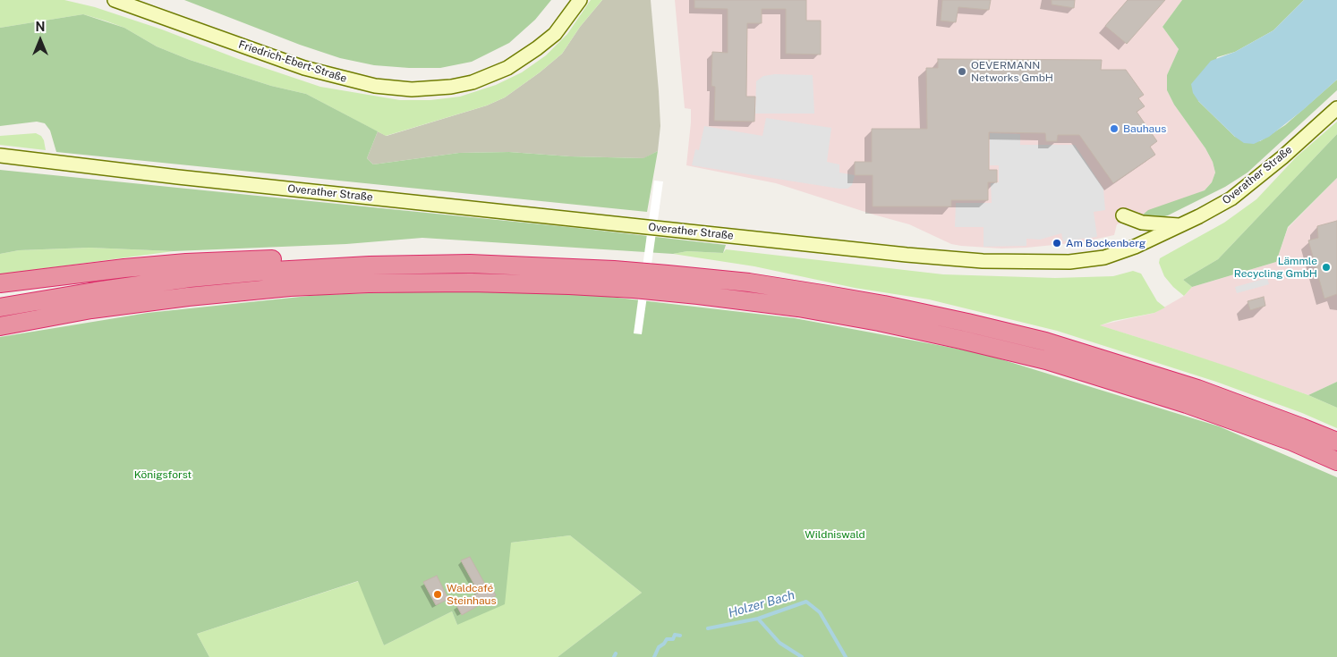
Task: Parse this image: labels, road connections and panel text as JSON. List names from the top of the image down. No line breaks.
{"streets":{"main road":["Friedrich-Ebert-Straße","Overather Straße"]},"water":["Holzer Bach"],"parks":["Königsforst","Wildniswald"],"places":["OEVERMANN Networks GmbH","Bauhaus","Am Bockenberg","Lämmle Recycling GmbH","Waldcafé Steinhaus"],"north":"top"}
